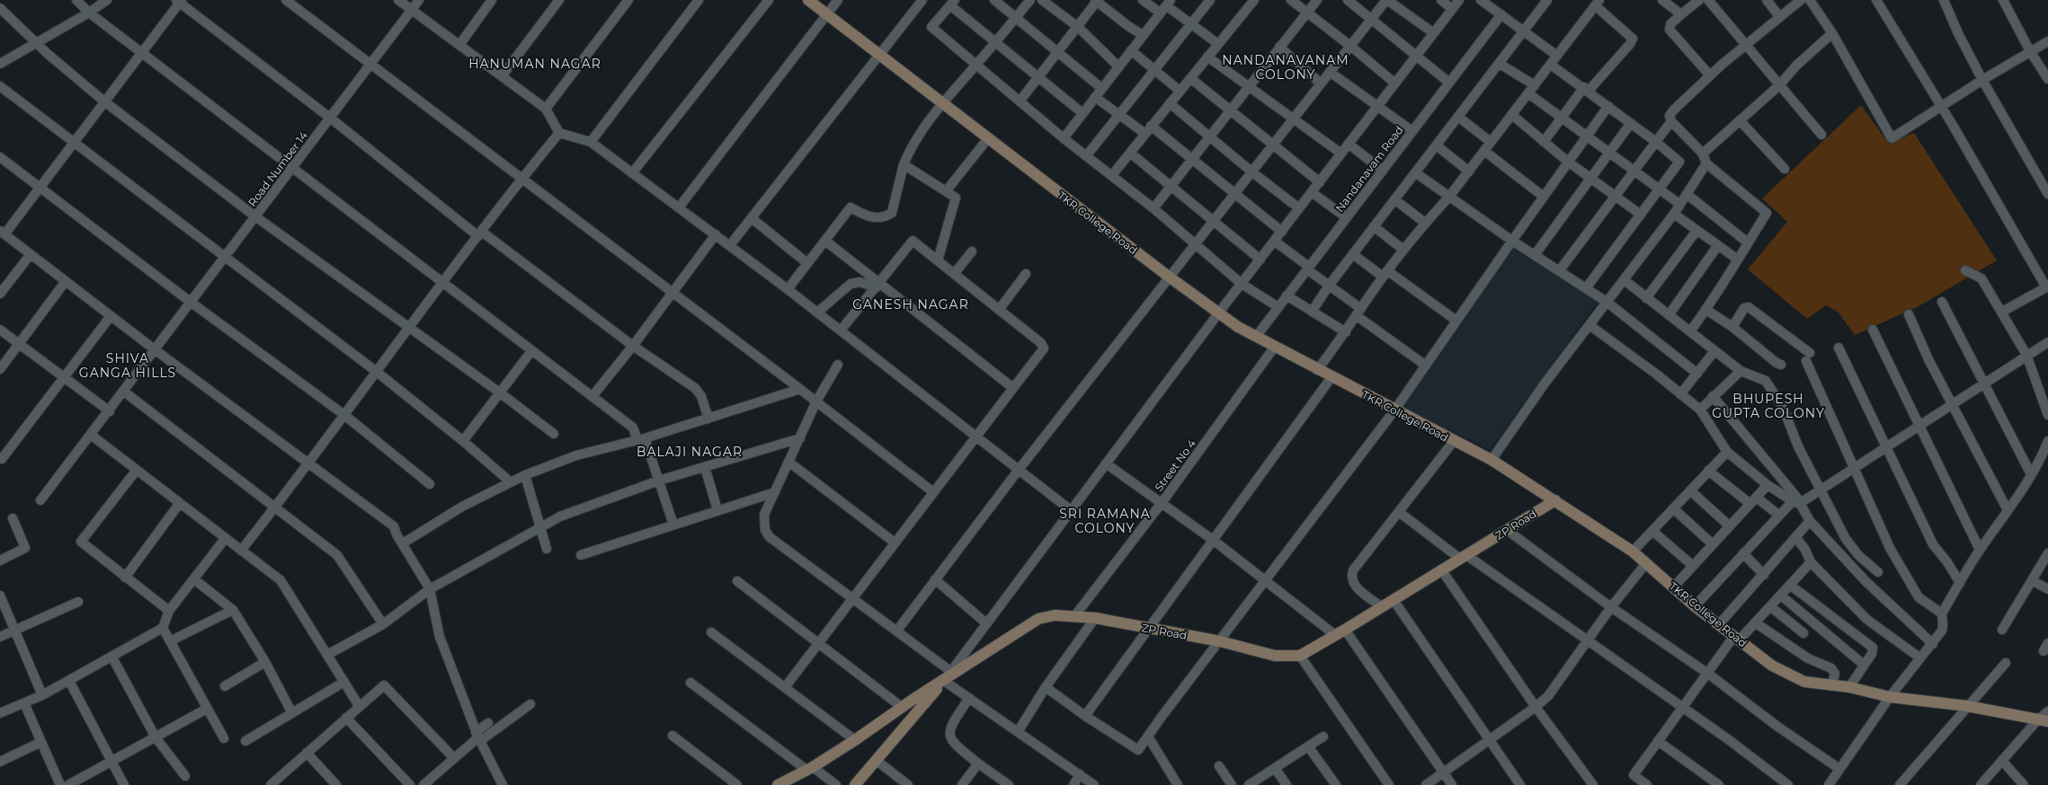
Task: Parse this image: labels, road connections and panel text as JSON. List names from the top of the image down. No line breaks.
{"streets":{"street":["Road Number 14","Nandanavam Road","TKR College Road","Street No 4","ZP Road"]},"crossings":[["Nandanavam Road","TKR College Road"],["TKR College Road","Street No 4"],["TKR College Road","ZP Road"],["Street No 4","ZP Road"]],"districts":["NANDANAVANAM COLONY","HANUMAN NAGAR","GANESH NAGAR","SHIVA GANGA HILLS","BHUPESH GUPTA COLONY","BALAJI NAGAR","SRI RAMANA COLONY"]}
